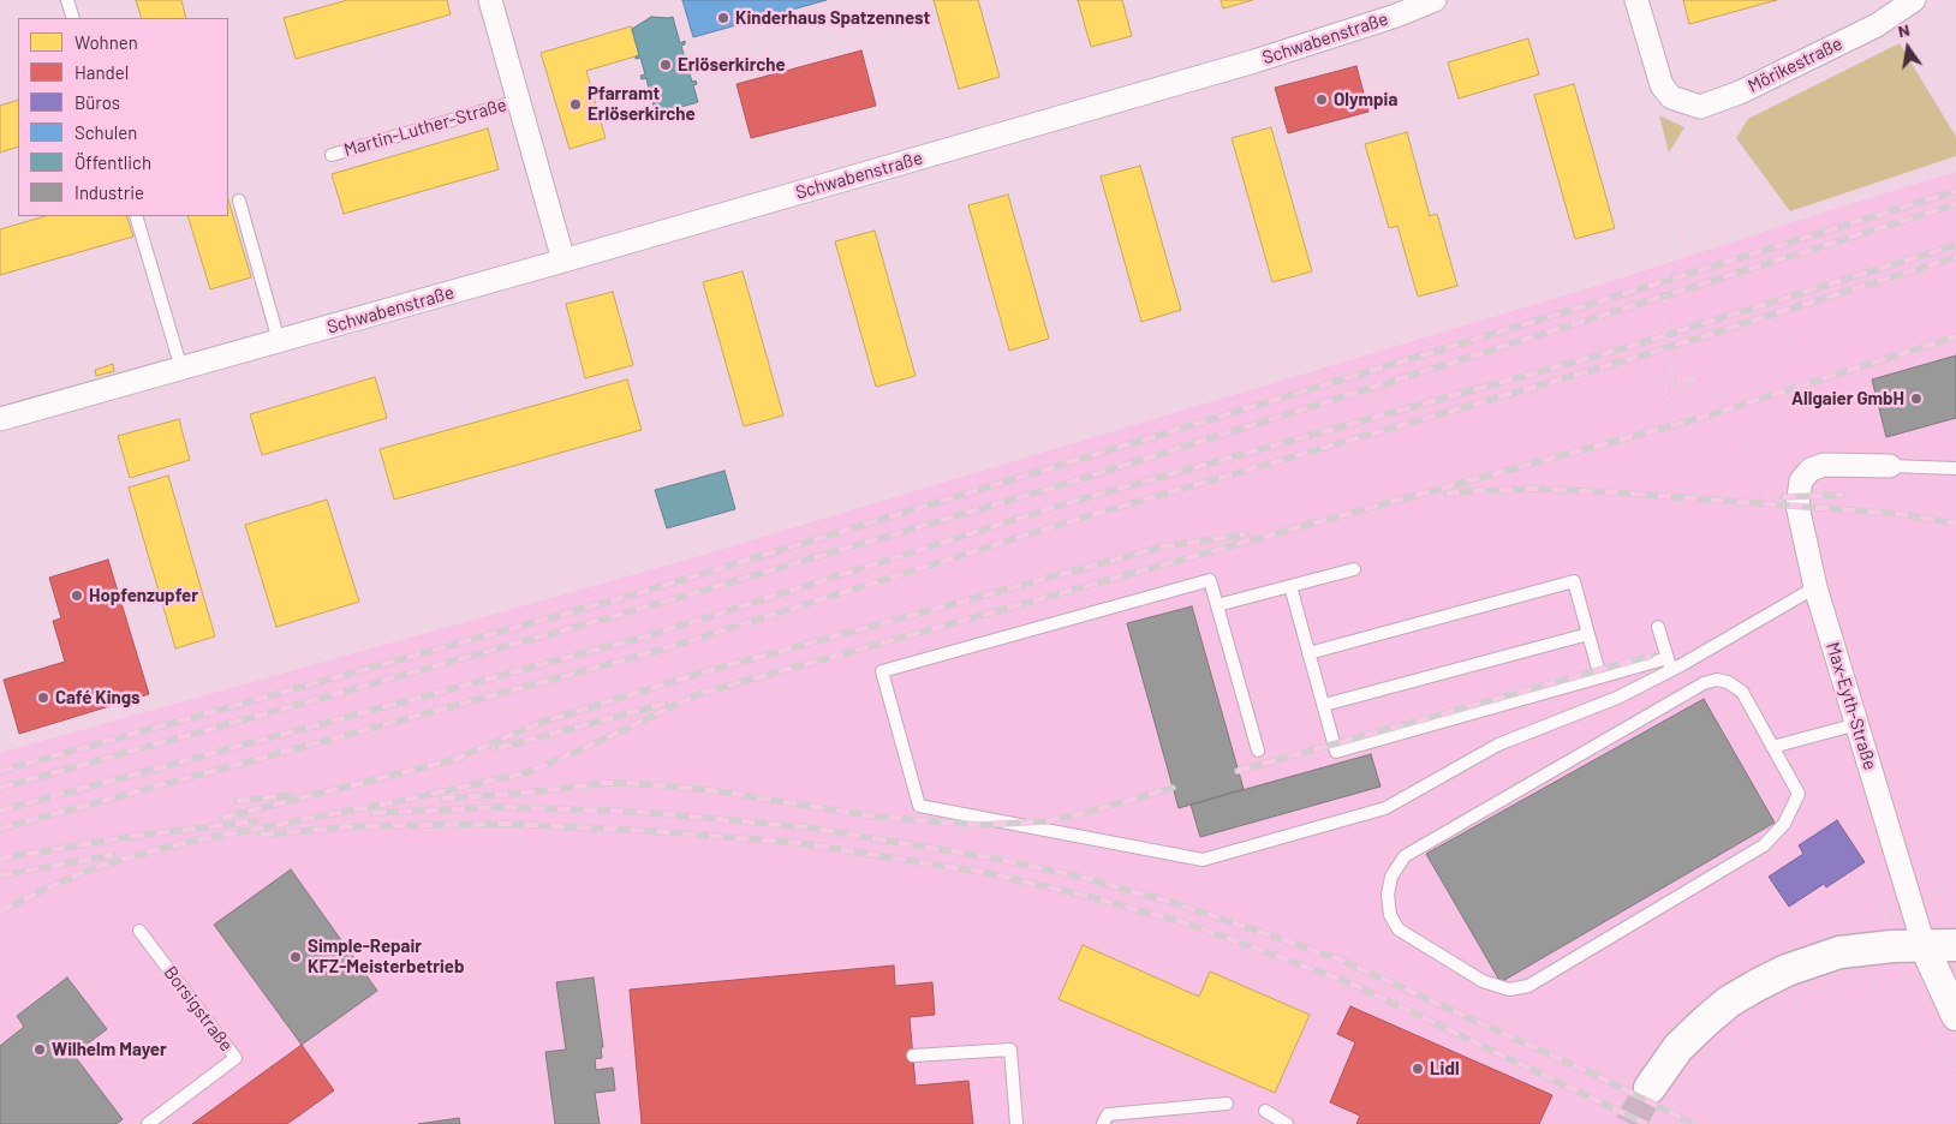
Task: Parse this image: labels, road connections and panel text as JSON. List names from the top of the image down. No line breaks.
{"streets":{"street":["Schwabenstraße","Mörikestraße","Martin-Luther-Straße","Max-Eyth-Straße"],"lane":["Borsigstraße"]},"crossings":[["Schwabenstraße","Martin-Luther-Straße"]],"places":["Kinderhaus Spatzennest","Erlöserkirche","Olympia","Pfarramt Erlöserkirche","Allgaier GmbH","Hopfenzupfer","Café Kings","Simple-Repair KFZ-Meisterbetrieb","Wilhelm Mayer","Lidl"],"legend":["Wohnen","Handel","Büros","Schulen","Öffentlich","Industrie"],"north":"top"}
